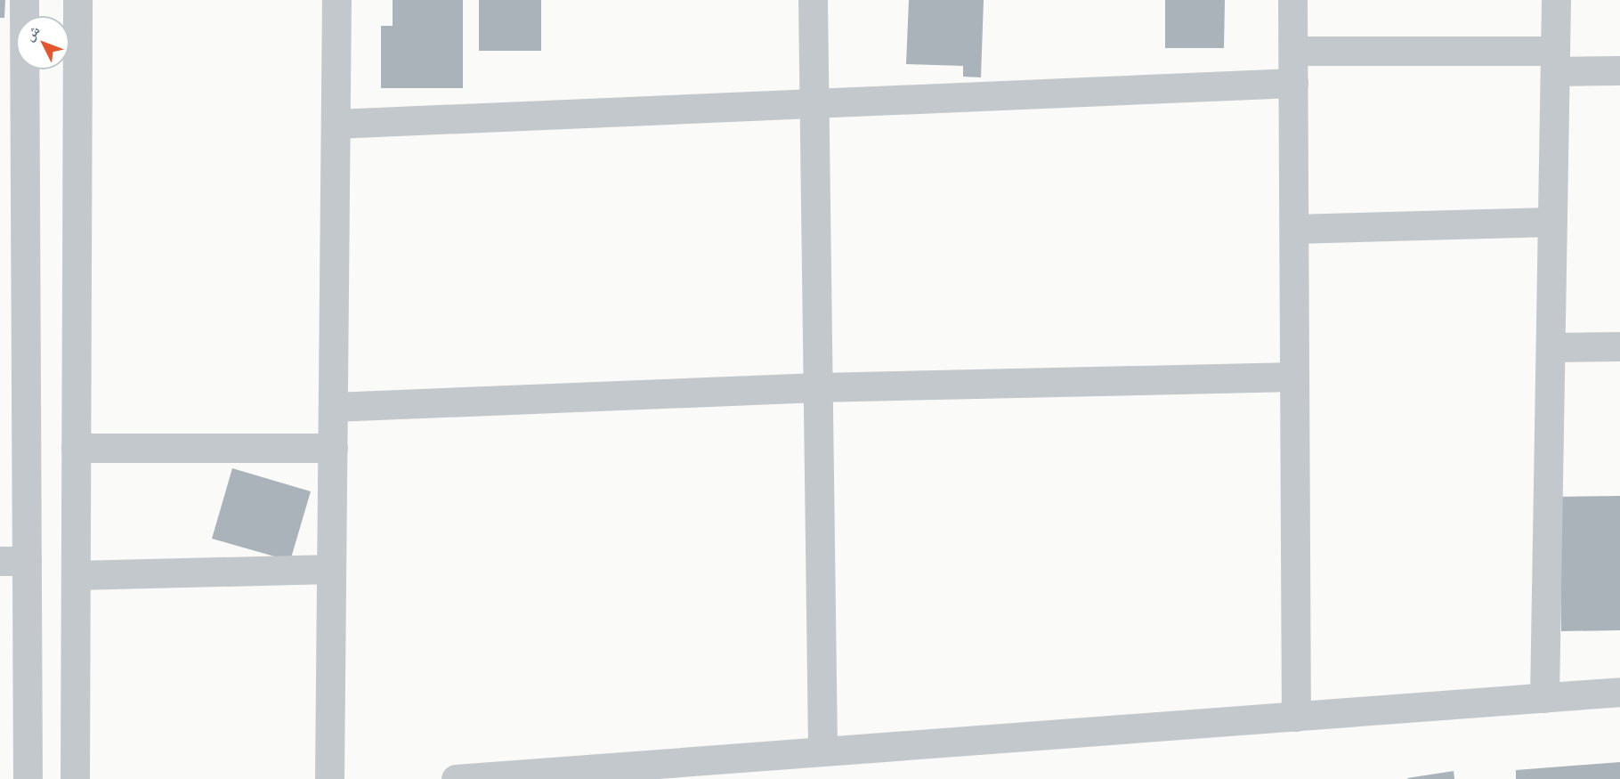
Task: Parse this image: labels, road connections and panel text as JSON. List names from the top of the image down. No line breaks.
{"north":"top left"}
